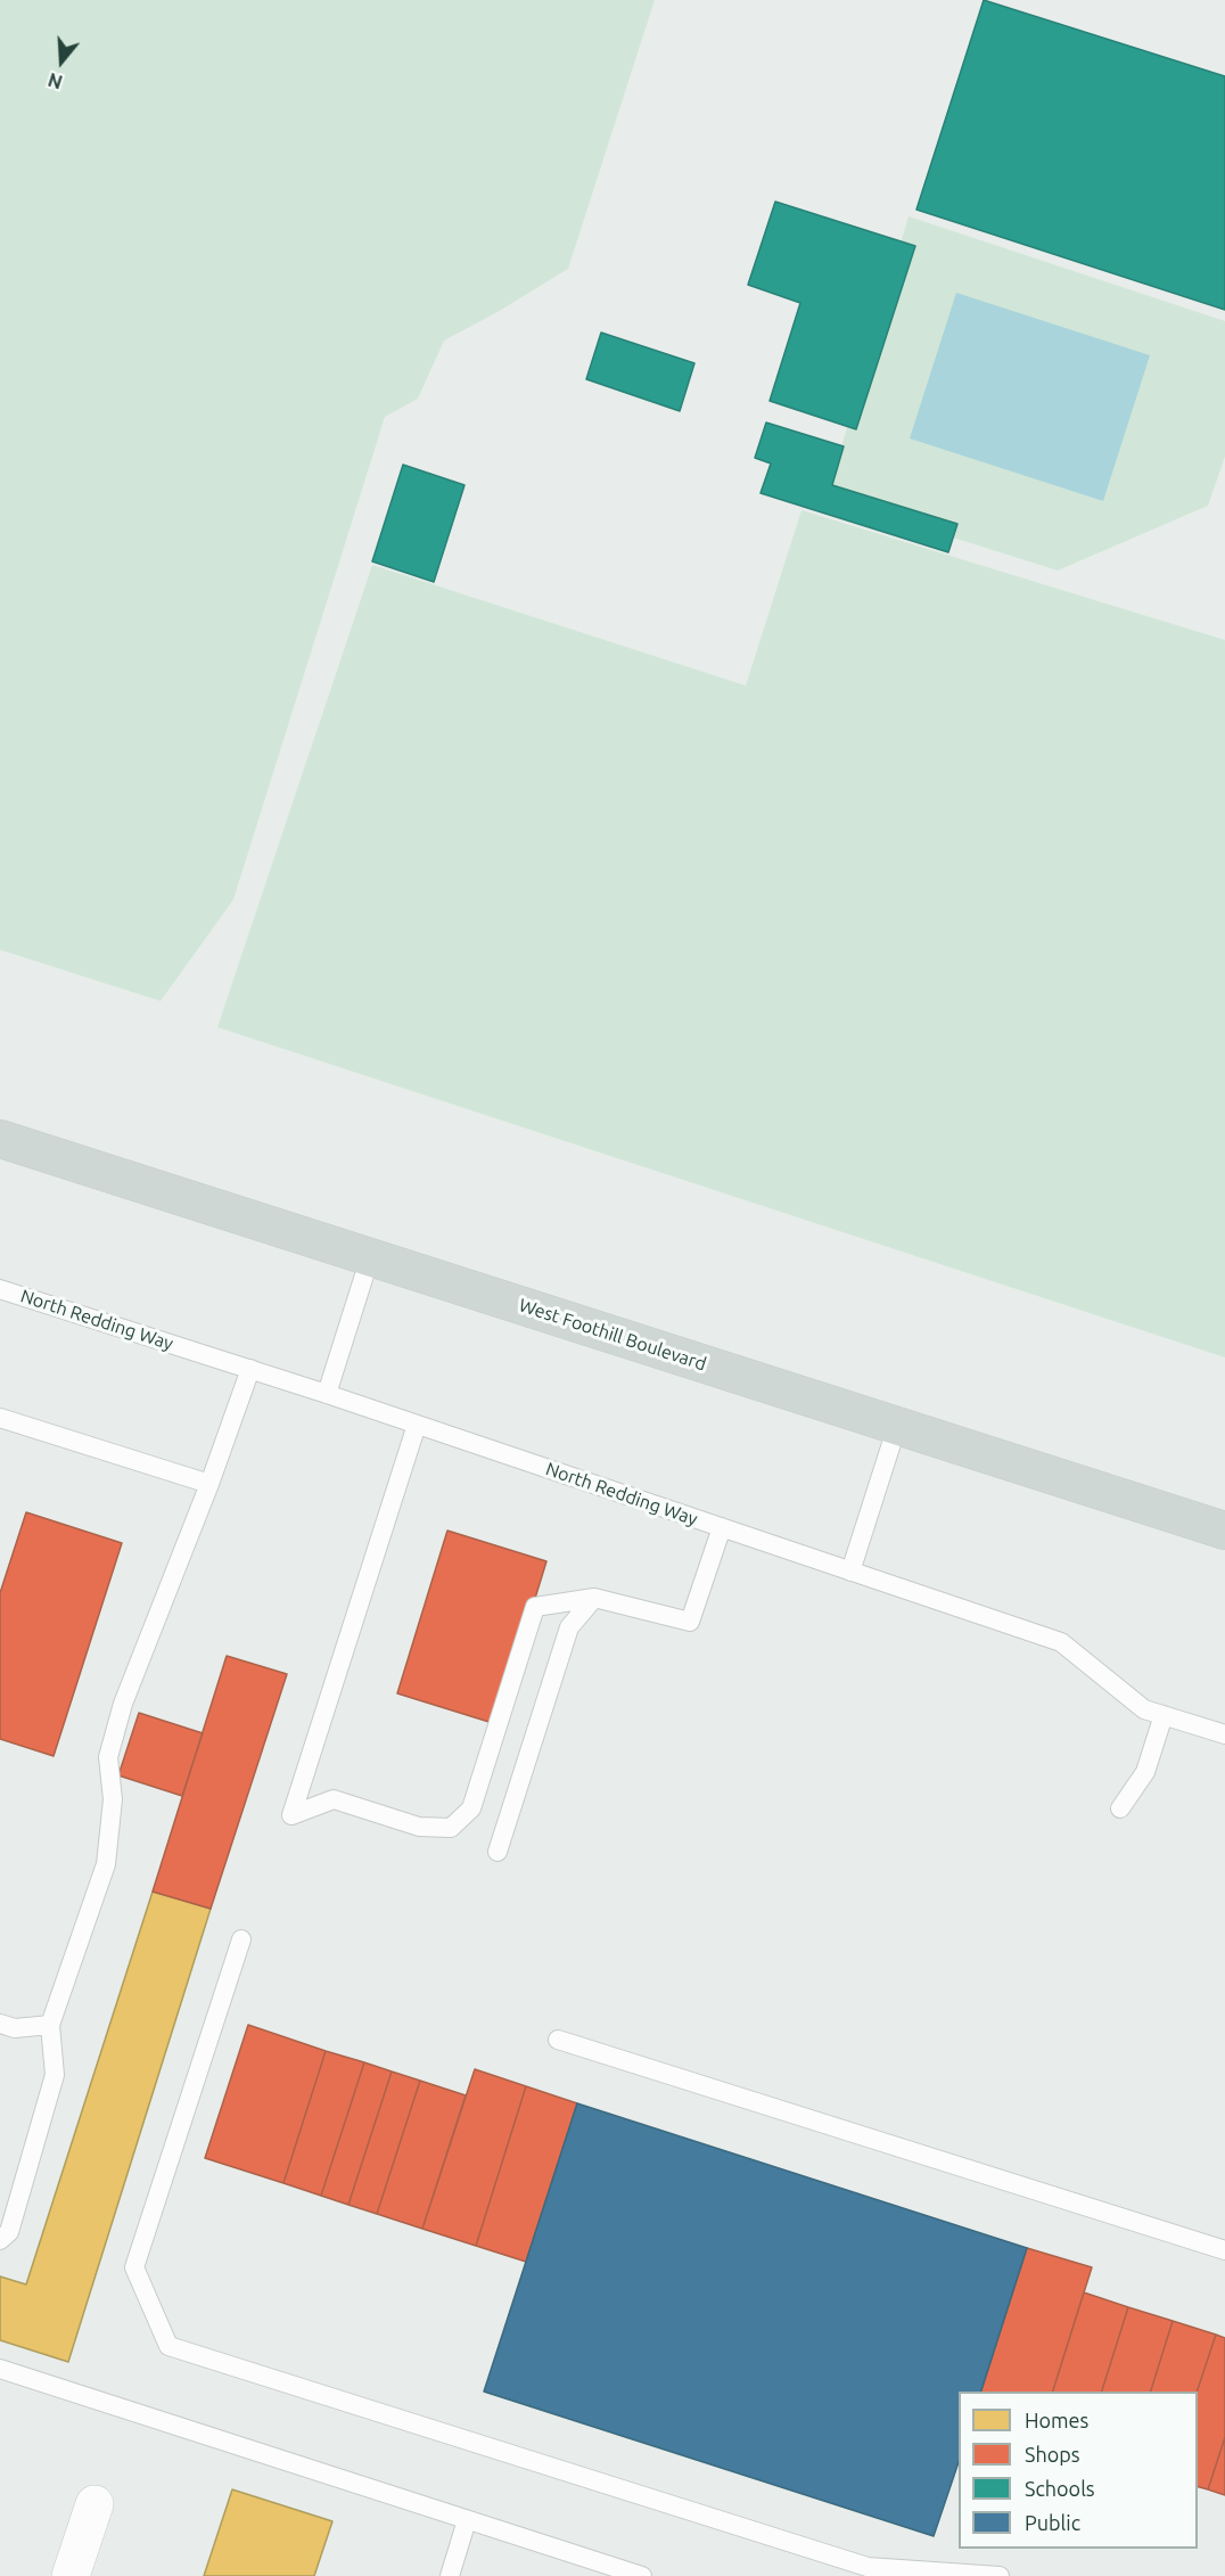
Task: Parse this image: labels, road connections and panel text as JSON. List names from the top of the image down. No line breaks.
{"streets":{"main road":["West Foothill Boulevard"],"lane":["North Redding Way"]},"legend":["Homes","Shops","Schools","Public"],"north":"bottom"}
